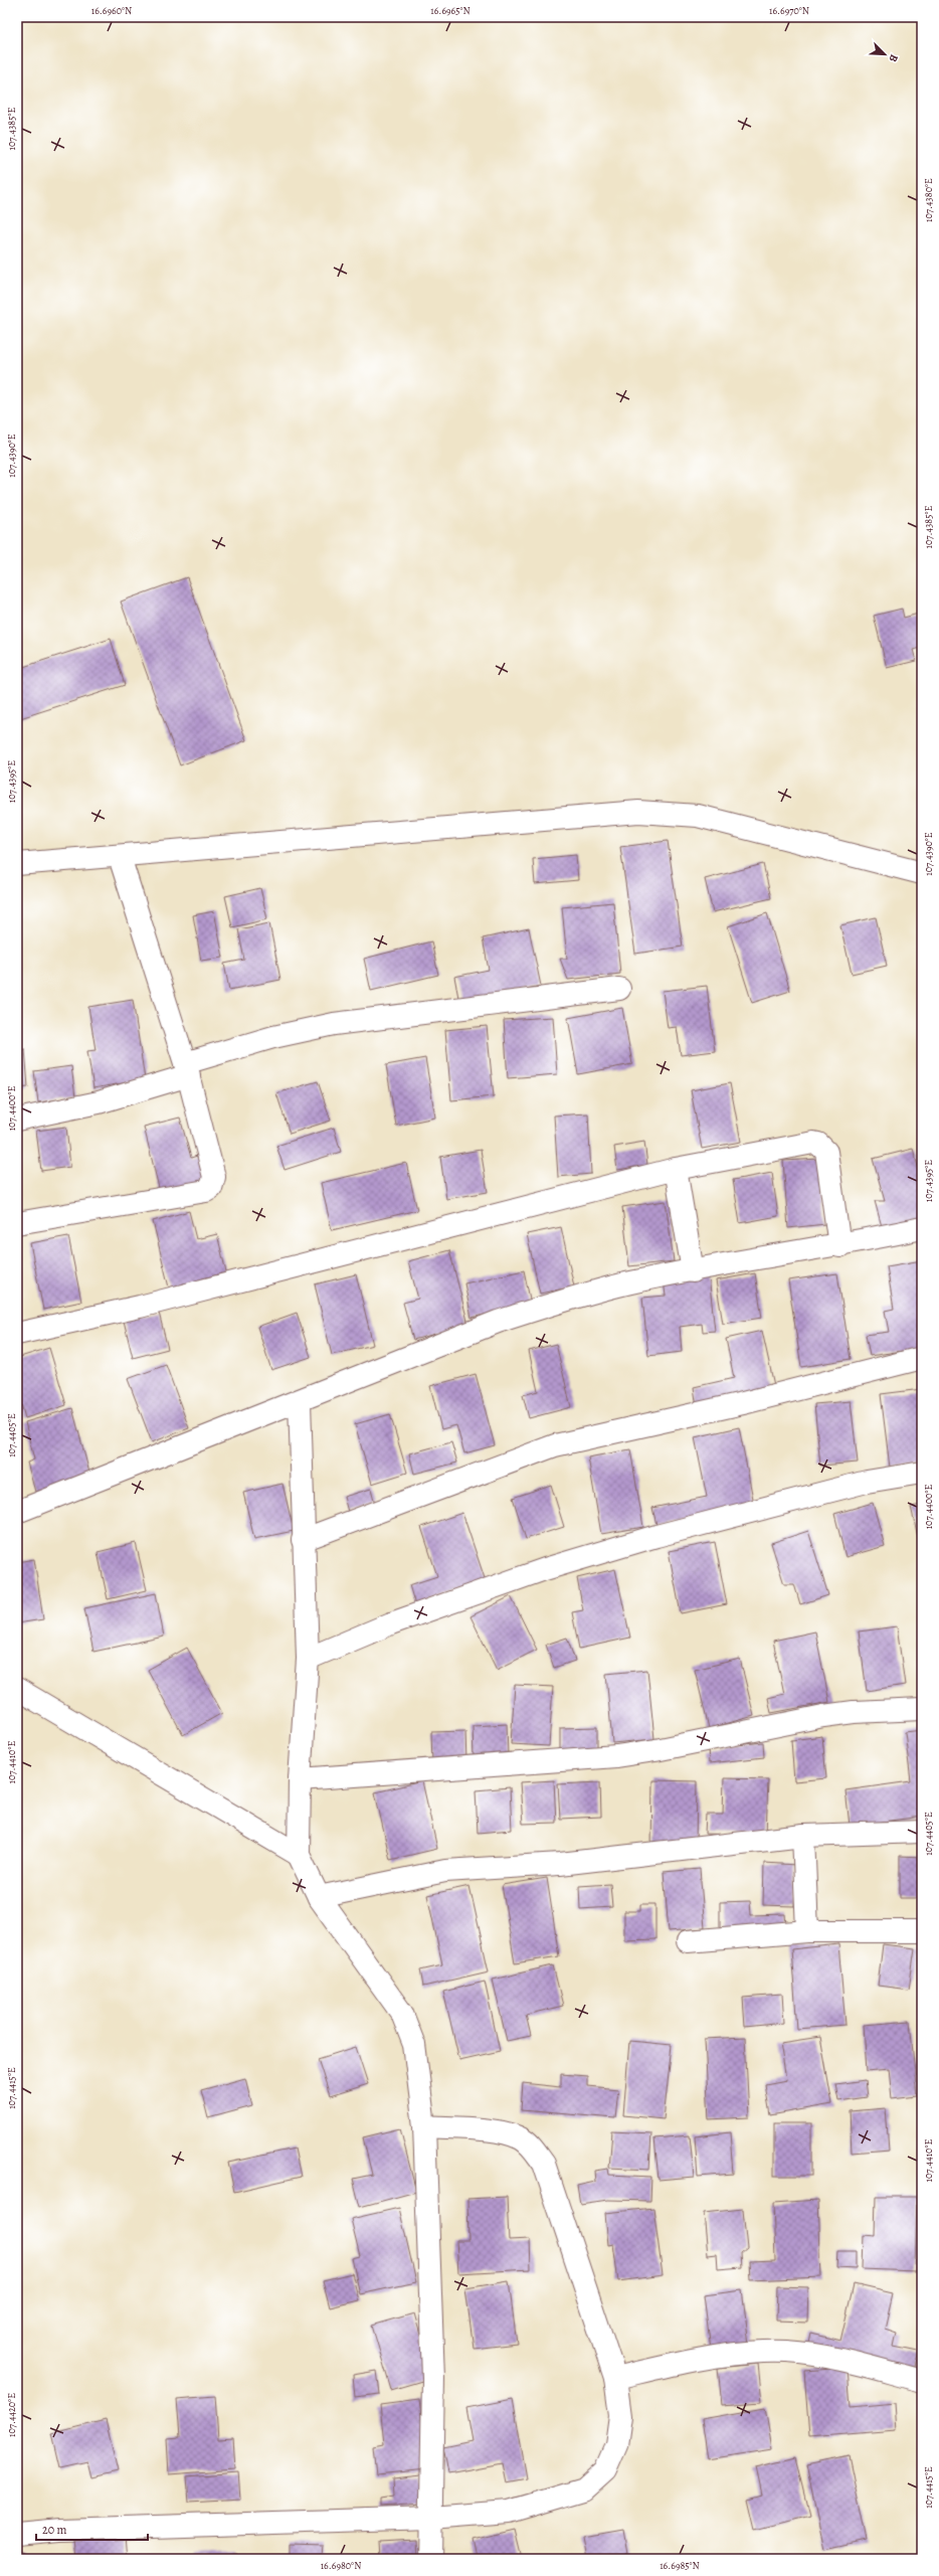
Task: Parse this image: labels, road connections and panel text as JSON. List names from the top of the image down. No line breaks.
{"scale_bar":"20 m","north":"bottom right","coordinates":["16.6960°N","16.6965°N","16.6970°N","107.4385°E","107.4380°E","107.4390°E","107.4395°E","107.4400°E","107.4405°E","107.4410°E","107.4415°E","107.4420°E","16.6980°N","16.6985°N"]}
